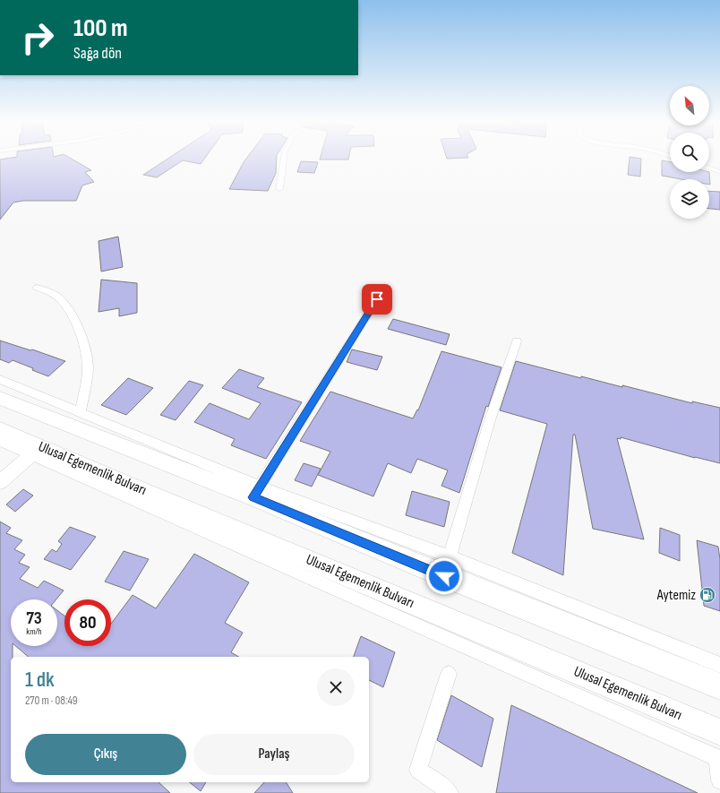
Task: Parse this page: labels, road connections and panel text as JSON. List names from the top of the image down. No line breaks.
{"streets":{"highway":["Ulusal Egemenlik Bulvarı"]},"places":{"fuel station":["Aytemiz"]},"north":"top left","page":{"turn":["100 m","Sağa dön"],"speed":"73 km/h","limit":"80","heading":["1 dk","270 m · 08:49"],"buttons":["Çıkış","Paylaş"]}}
